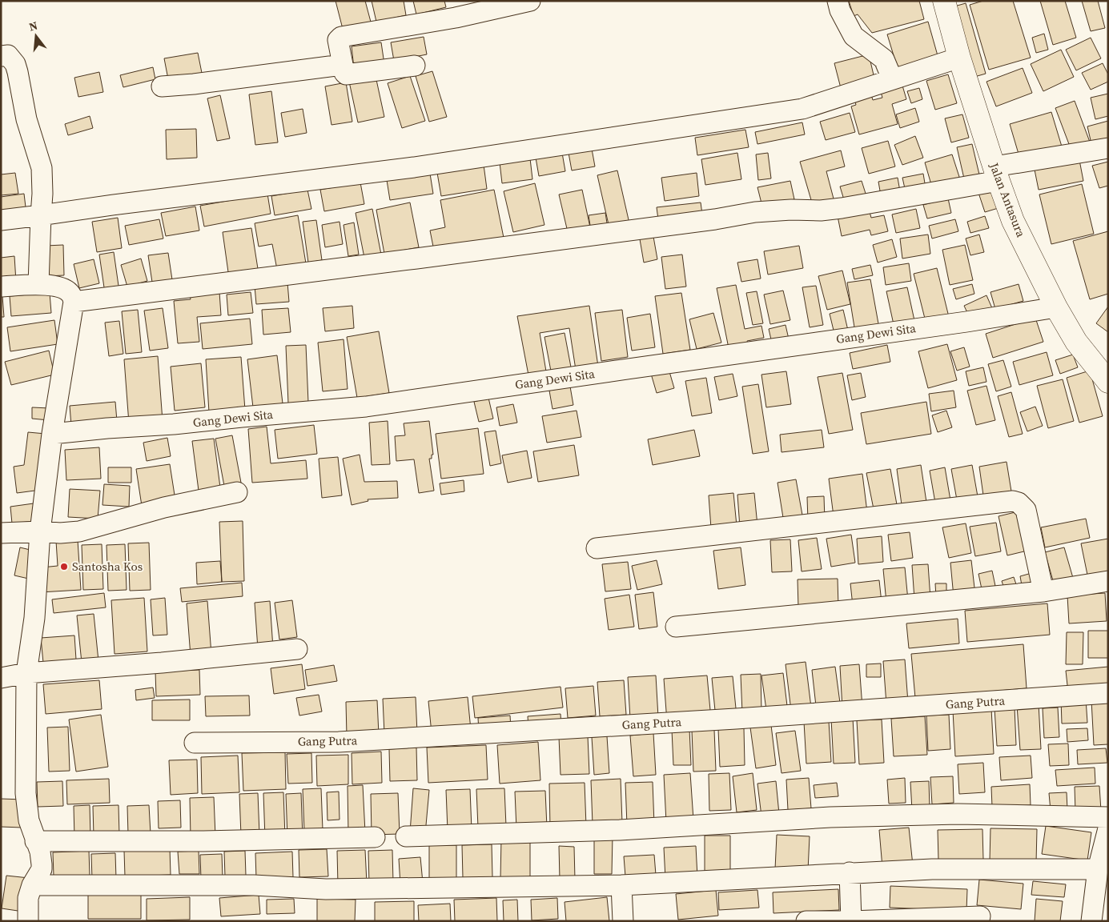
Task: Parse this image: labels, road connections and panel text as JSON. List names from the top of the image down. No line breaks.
{"streets":{"main road":["Jalan Antasura"],"street":["Gang Dewi Sita","Gang Putra"]},"crossings":[["Jalan Antasura","Gang Dewi Sita"]],"places":["Santosha Kos"],"north":"top"}
